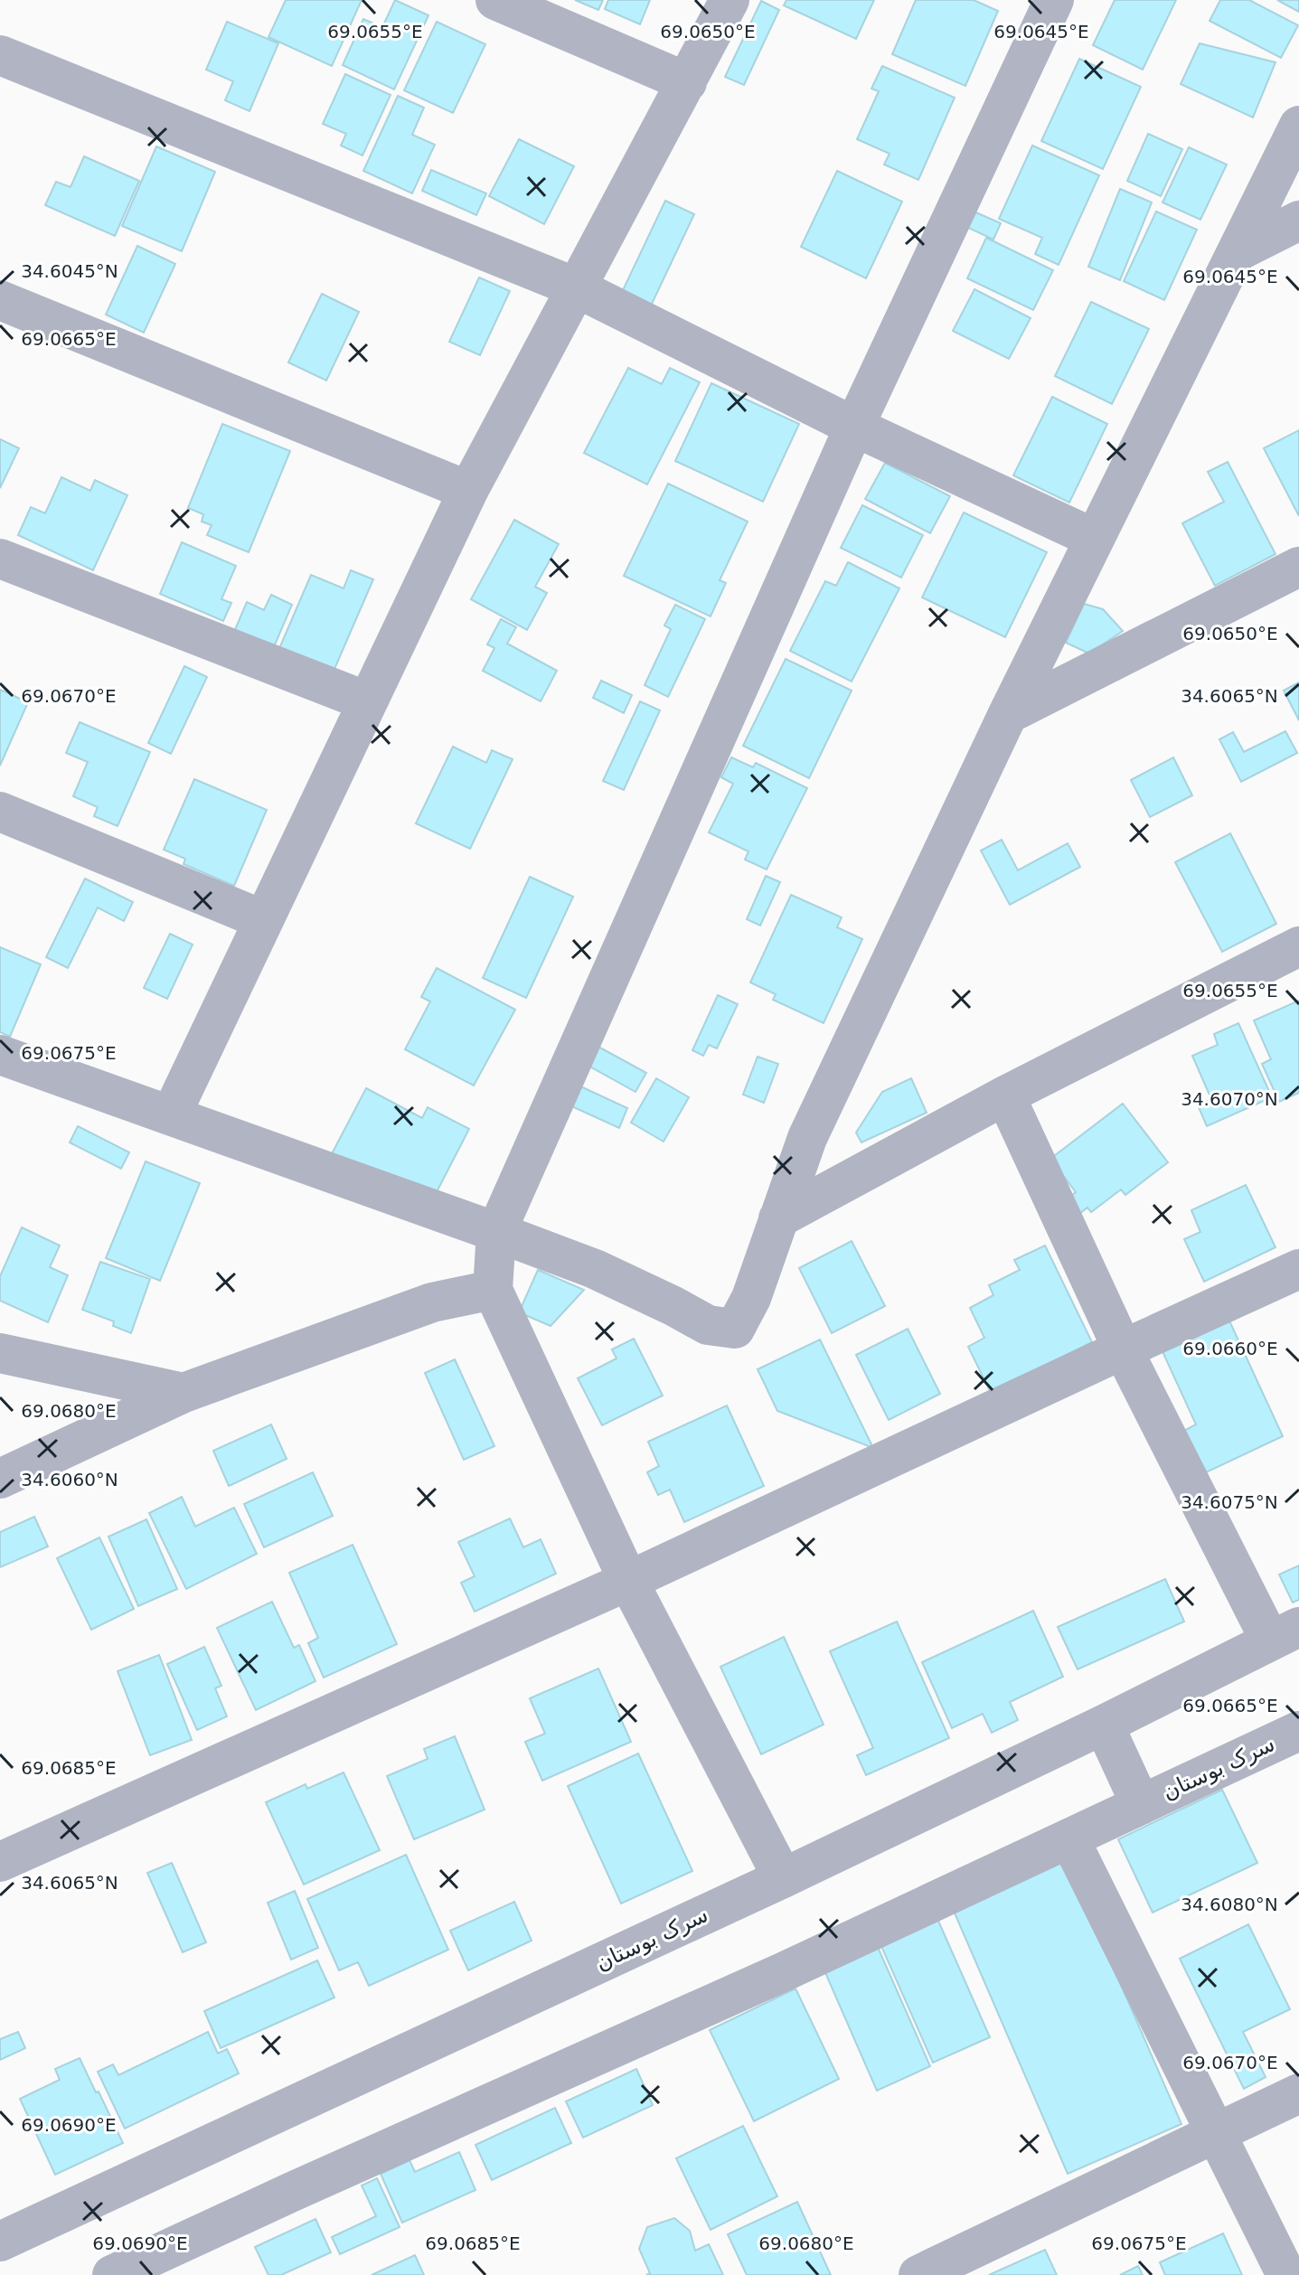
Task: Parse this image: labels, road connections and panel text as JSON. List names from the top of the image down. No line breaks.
{"streets":{"street":["سرک بوستان"]},"coordinates":["69.0655°E","69.0650°E","69.0645°E","34.6045°N","69.0665°E","34.6065°N","69.0670°E","69.0675°E","34.6070°N","69.0660°E","69.0680°E","34.6060°N","34.6075°N","69.0685°E","34.6080°N","69.0690°E"]}
